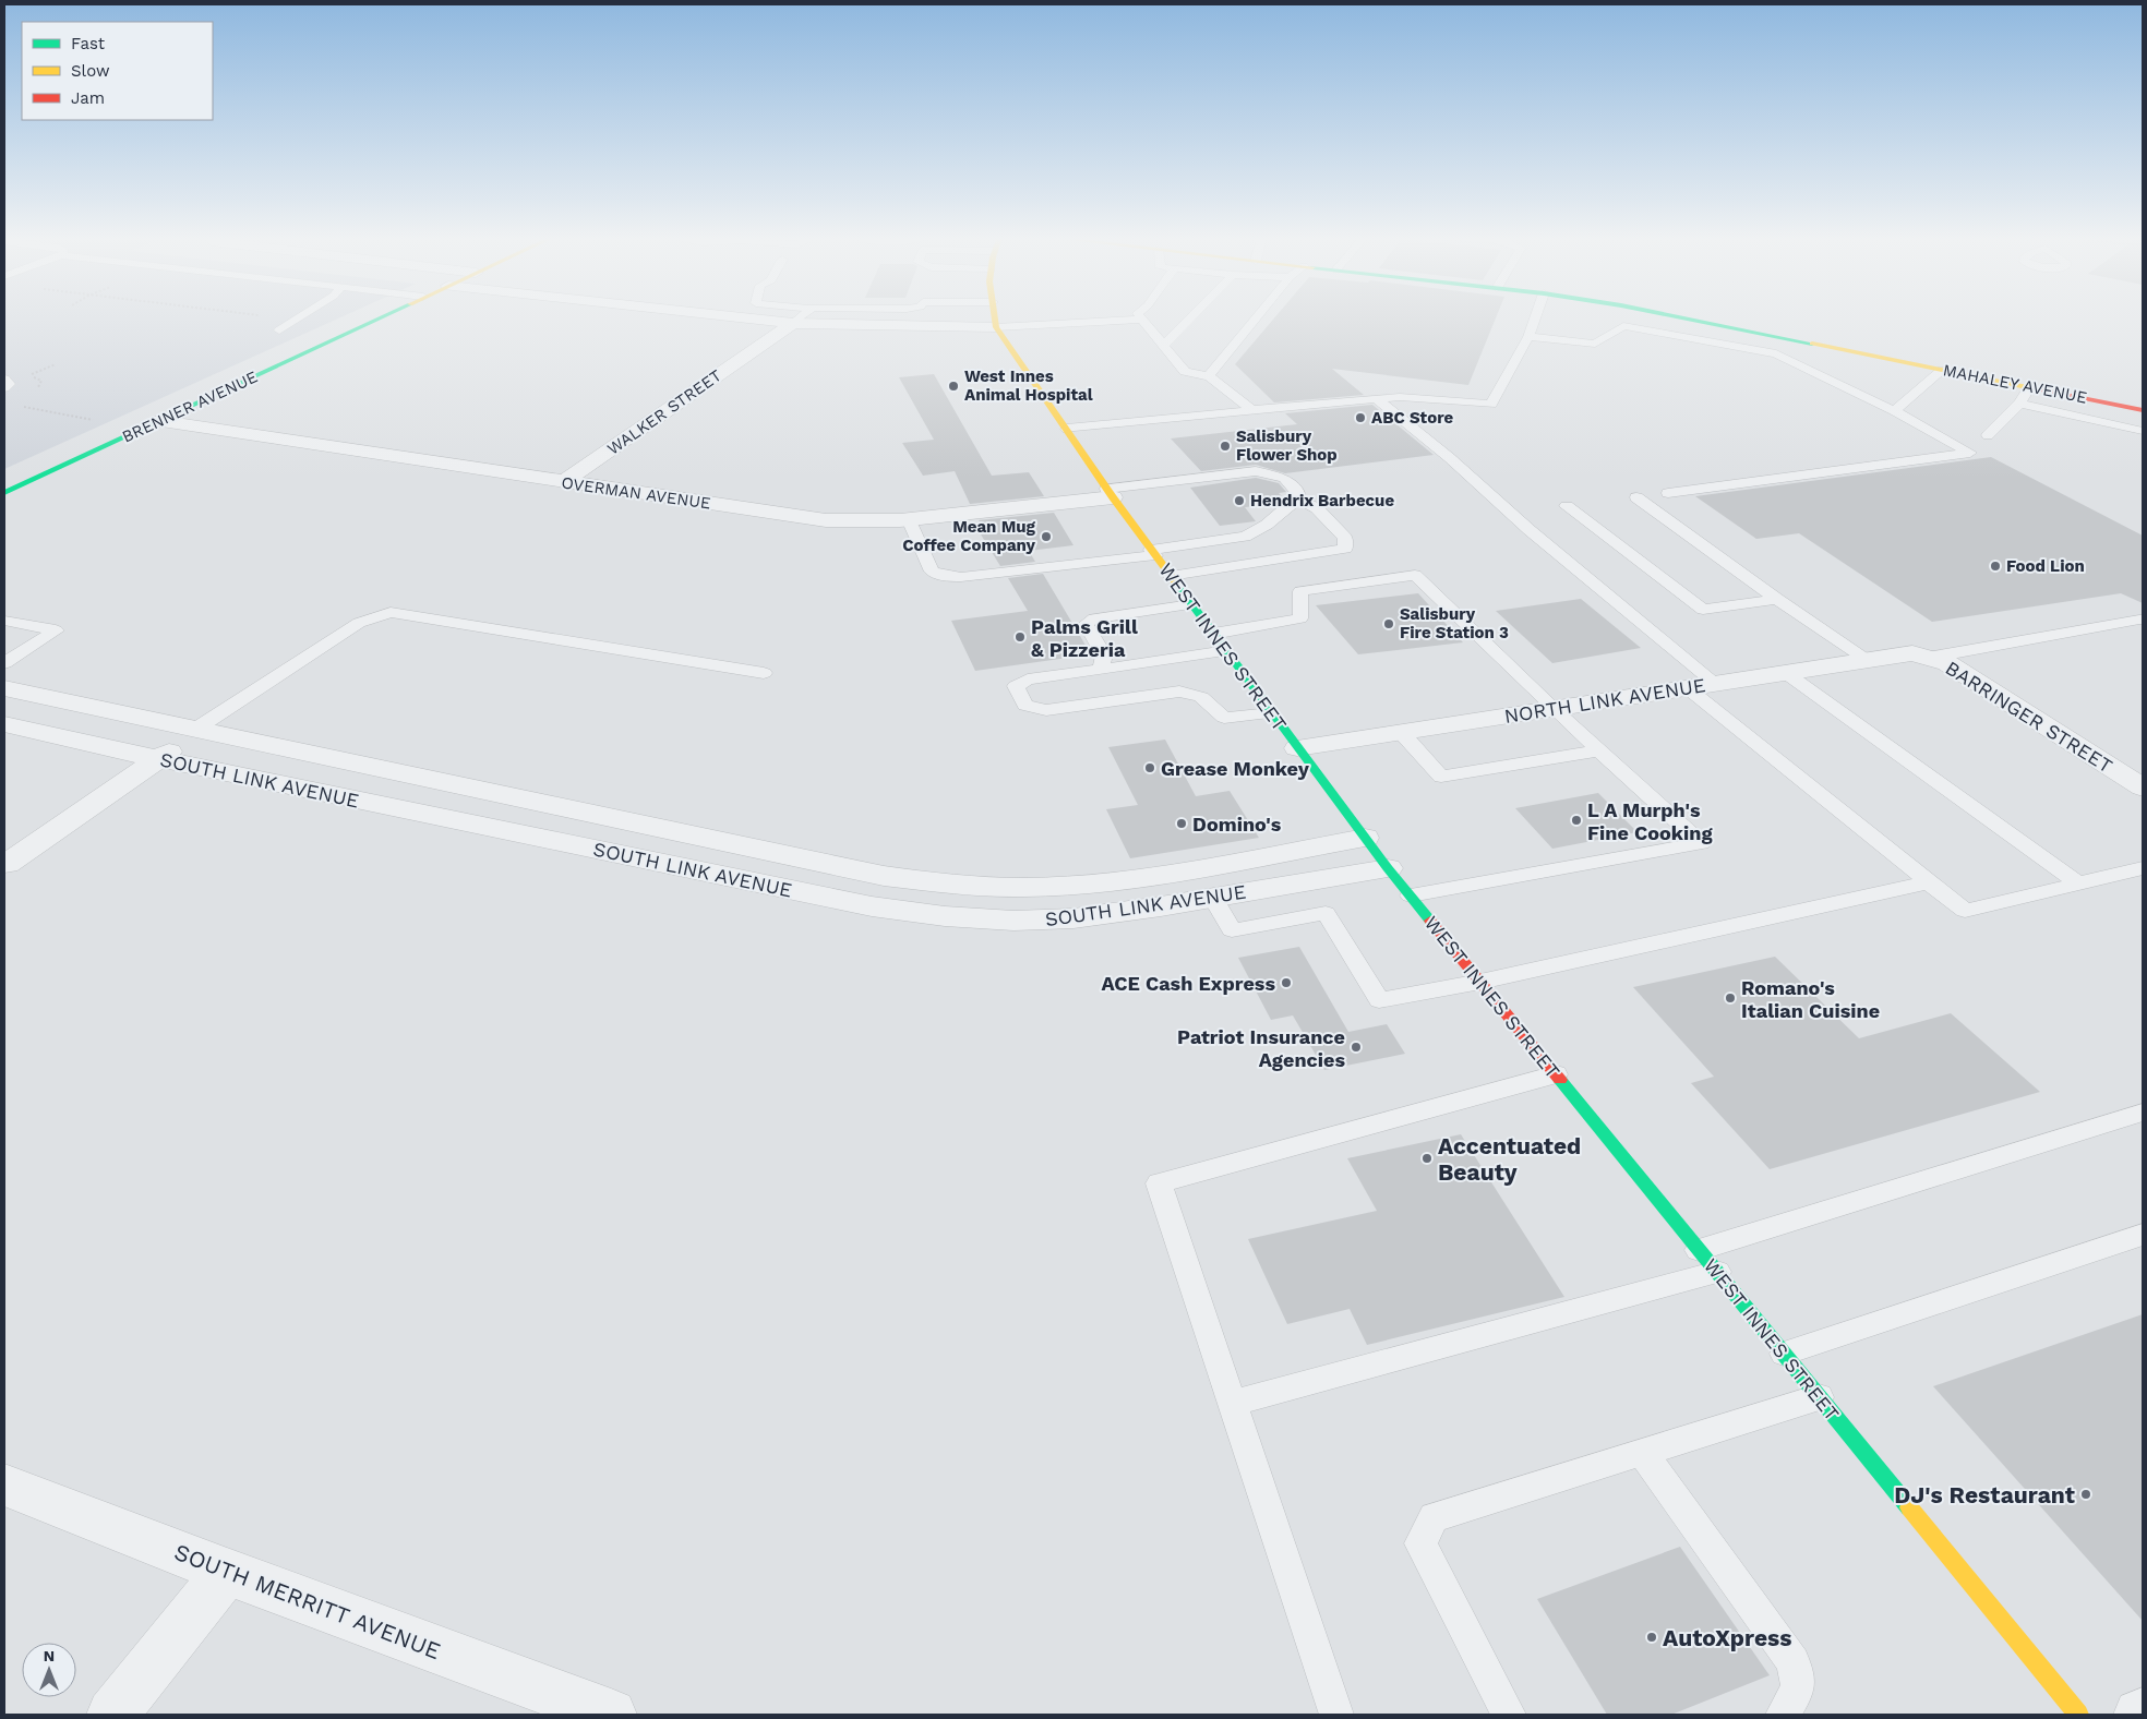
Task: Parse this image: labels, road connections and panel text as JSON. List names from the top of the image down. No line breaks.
{"streets":{"street":["MAHALEY AVENUE","BRENNER AVENUE","WALKER STREET","OVERMAN AVENUE","WEST INNES STREET","NORTH LINK AVENUE","BARRINGER STREET","SOUTH LINK AVENUE","SOUTH MERRITT AVENUE"]},"crossings":[["BRENNER AVENUE","OVERMAN AVENUE"],["WALKER STREET","OVERMAN AVENUE"],["OVERMAN AVENUE","WEST INNES STREET"],["WEST INNES STREET","NORTH LINK AVENUE"],["WEST INNES STREET","SOUTH LINK AVENUE"],["NORTH LINK AVENUE","BARRINGER STREET"]],"places":["West Innes Animal Hospital","ABC Store","Salisbury Flower Shop","Hendrix Barbecue","Mean Mug Coffee Company","Food Lion","Salisbury Fire Station 3","Palms Grill & Pizzeria","Grease Monkey","L A Murph's Fine Cooking","Domino's","ACE Cash Express","Romano's Italian Cuisine","Patriot Insurance Agencies","Accentuated Beauty","DJ's Restaurant","AutoXpress"],"legend":["Fast","Slow","Jam"],"north":"top"}
